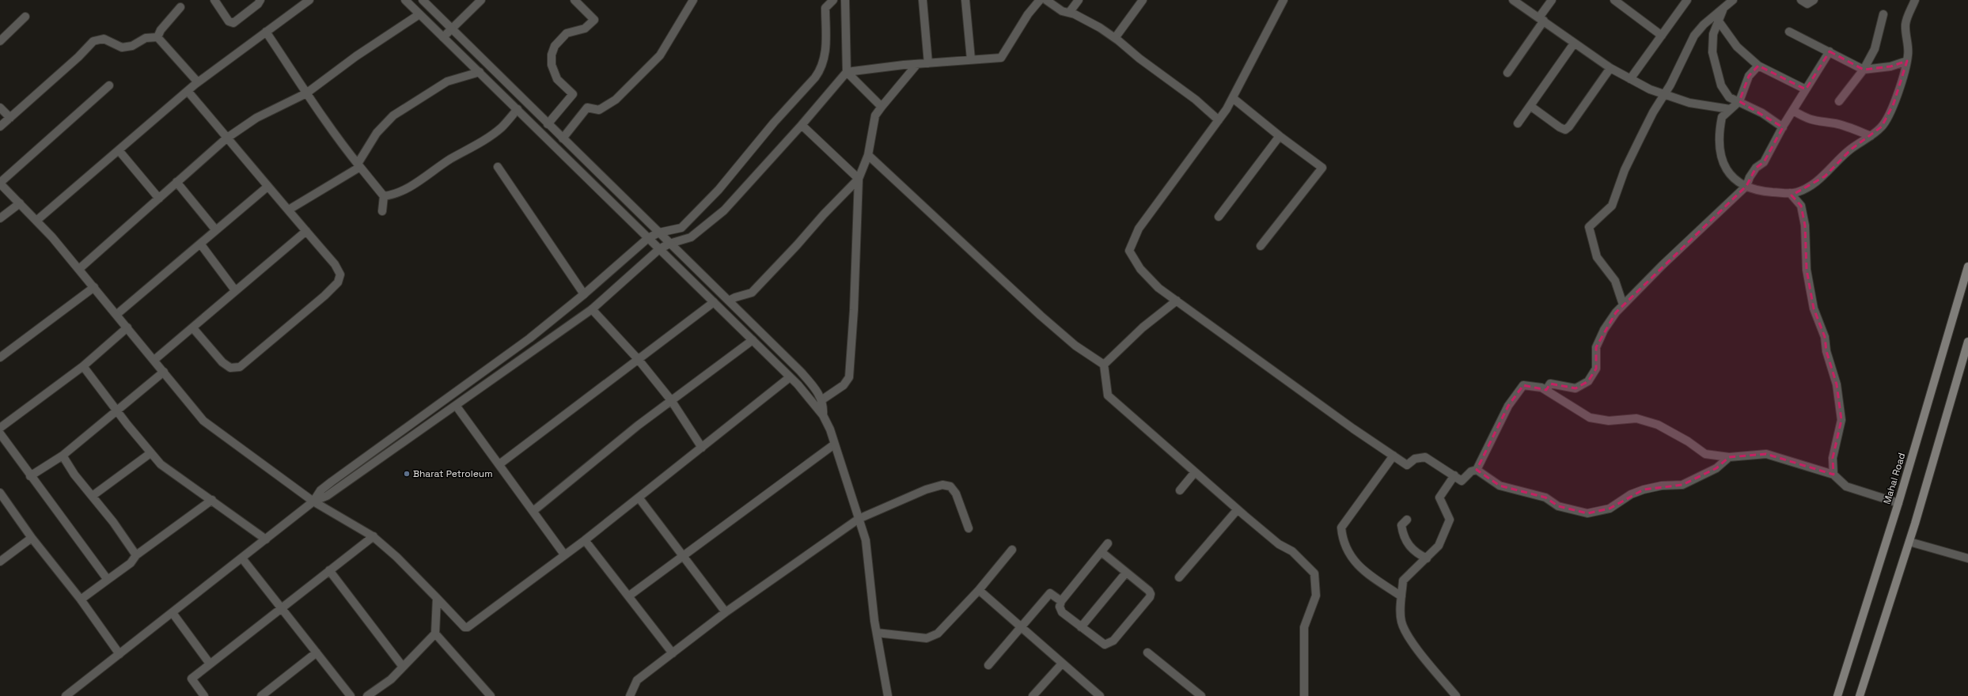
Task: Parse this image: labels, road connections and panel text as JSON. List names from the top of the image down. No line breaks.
{"streets":{"main road":["Mahal Road"]},"places":["Bharat Petroleum"]}
